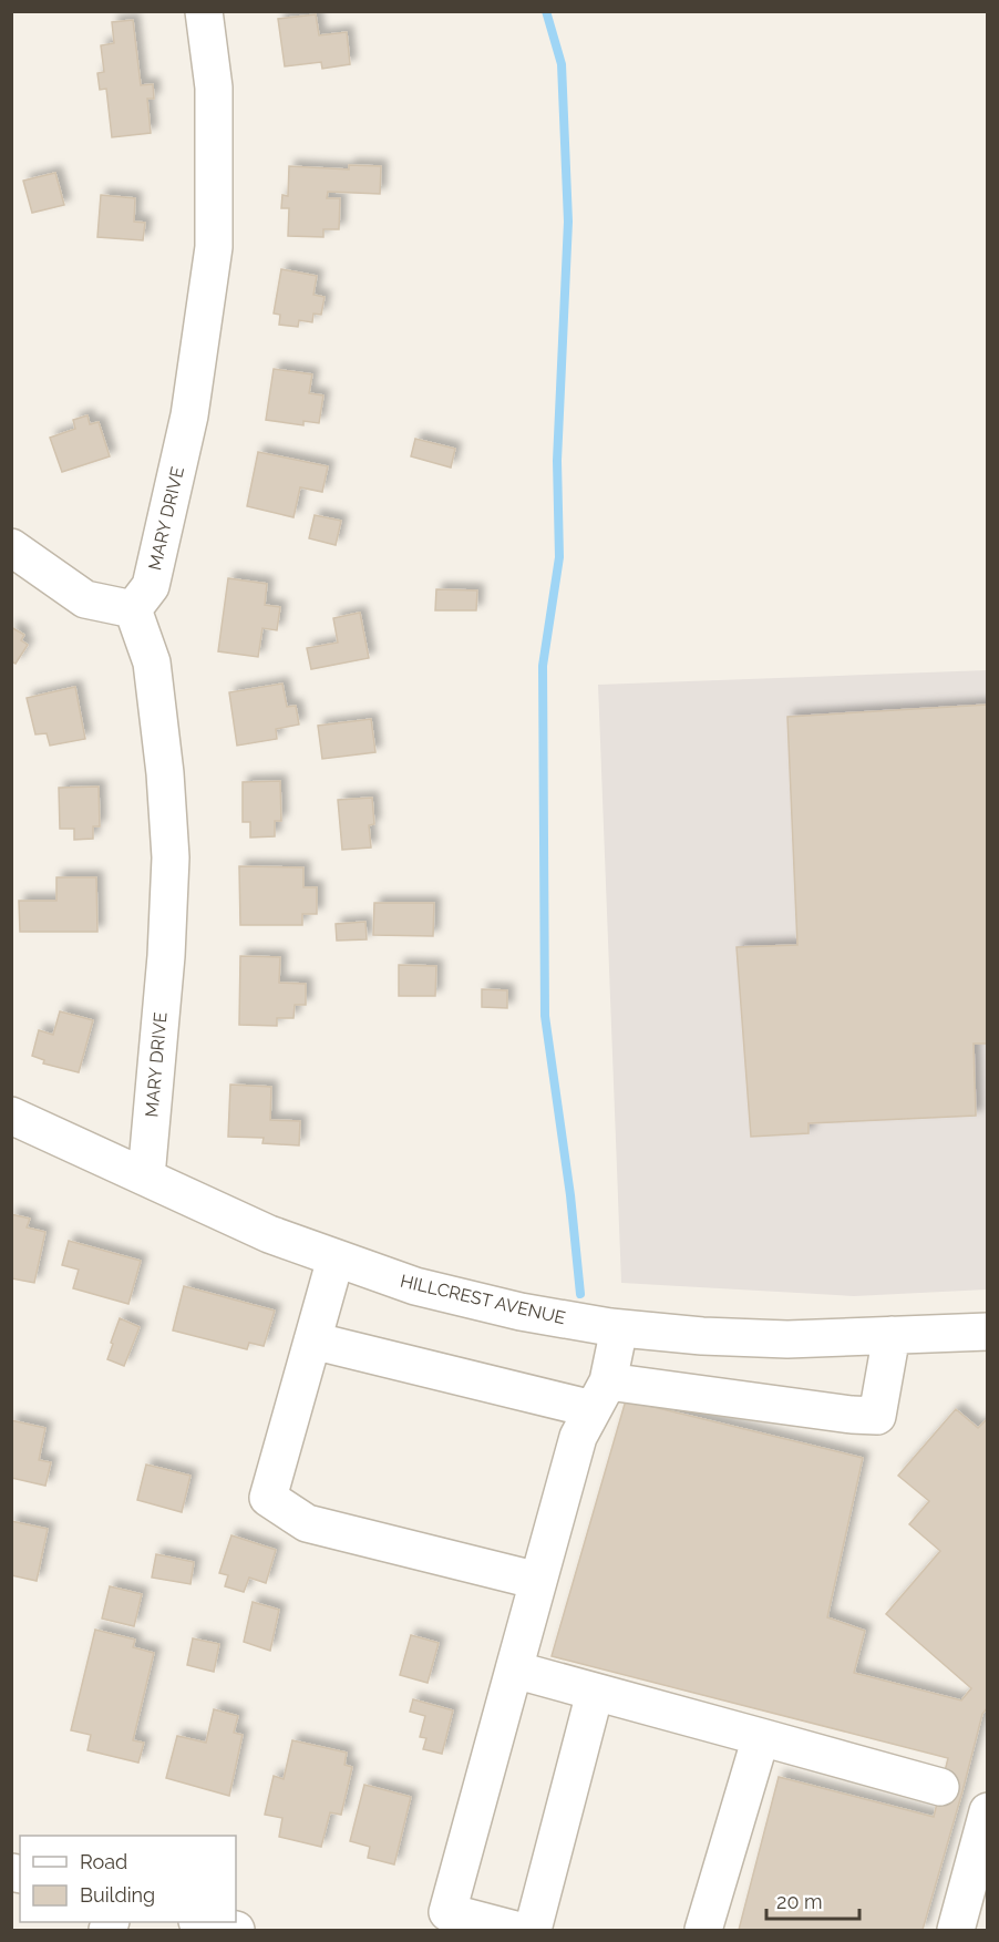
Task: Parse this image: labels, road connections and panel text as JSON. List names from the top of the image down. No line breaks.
{"streets":{"street":["MARY DRIVE","HILLCREST AVENUE"]},"crossings":[["MARY DRIVE","HILLCREST AVENUE"]],"legend":["Road","Building"],"scale_bar":"20 m"}
